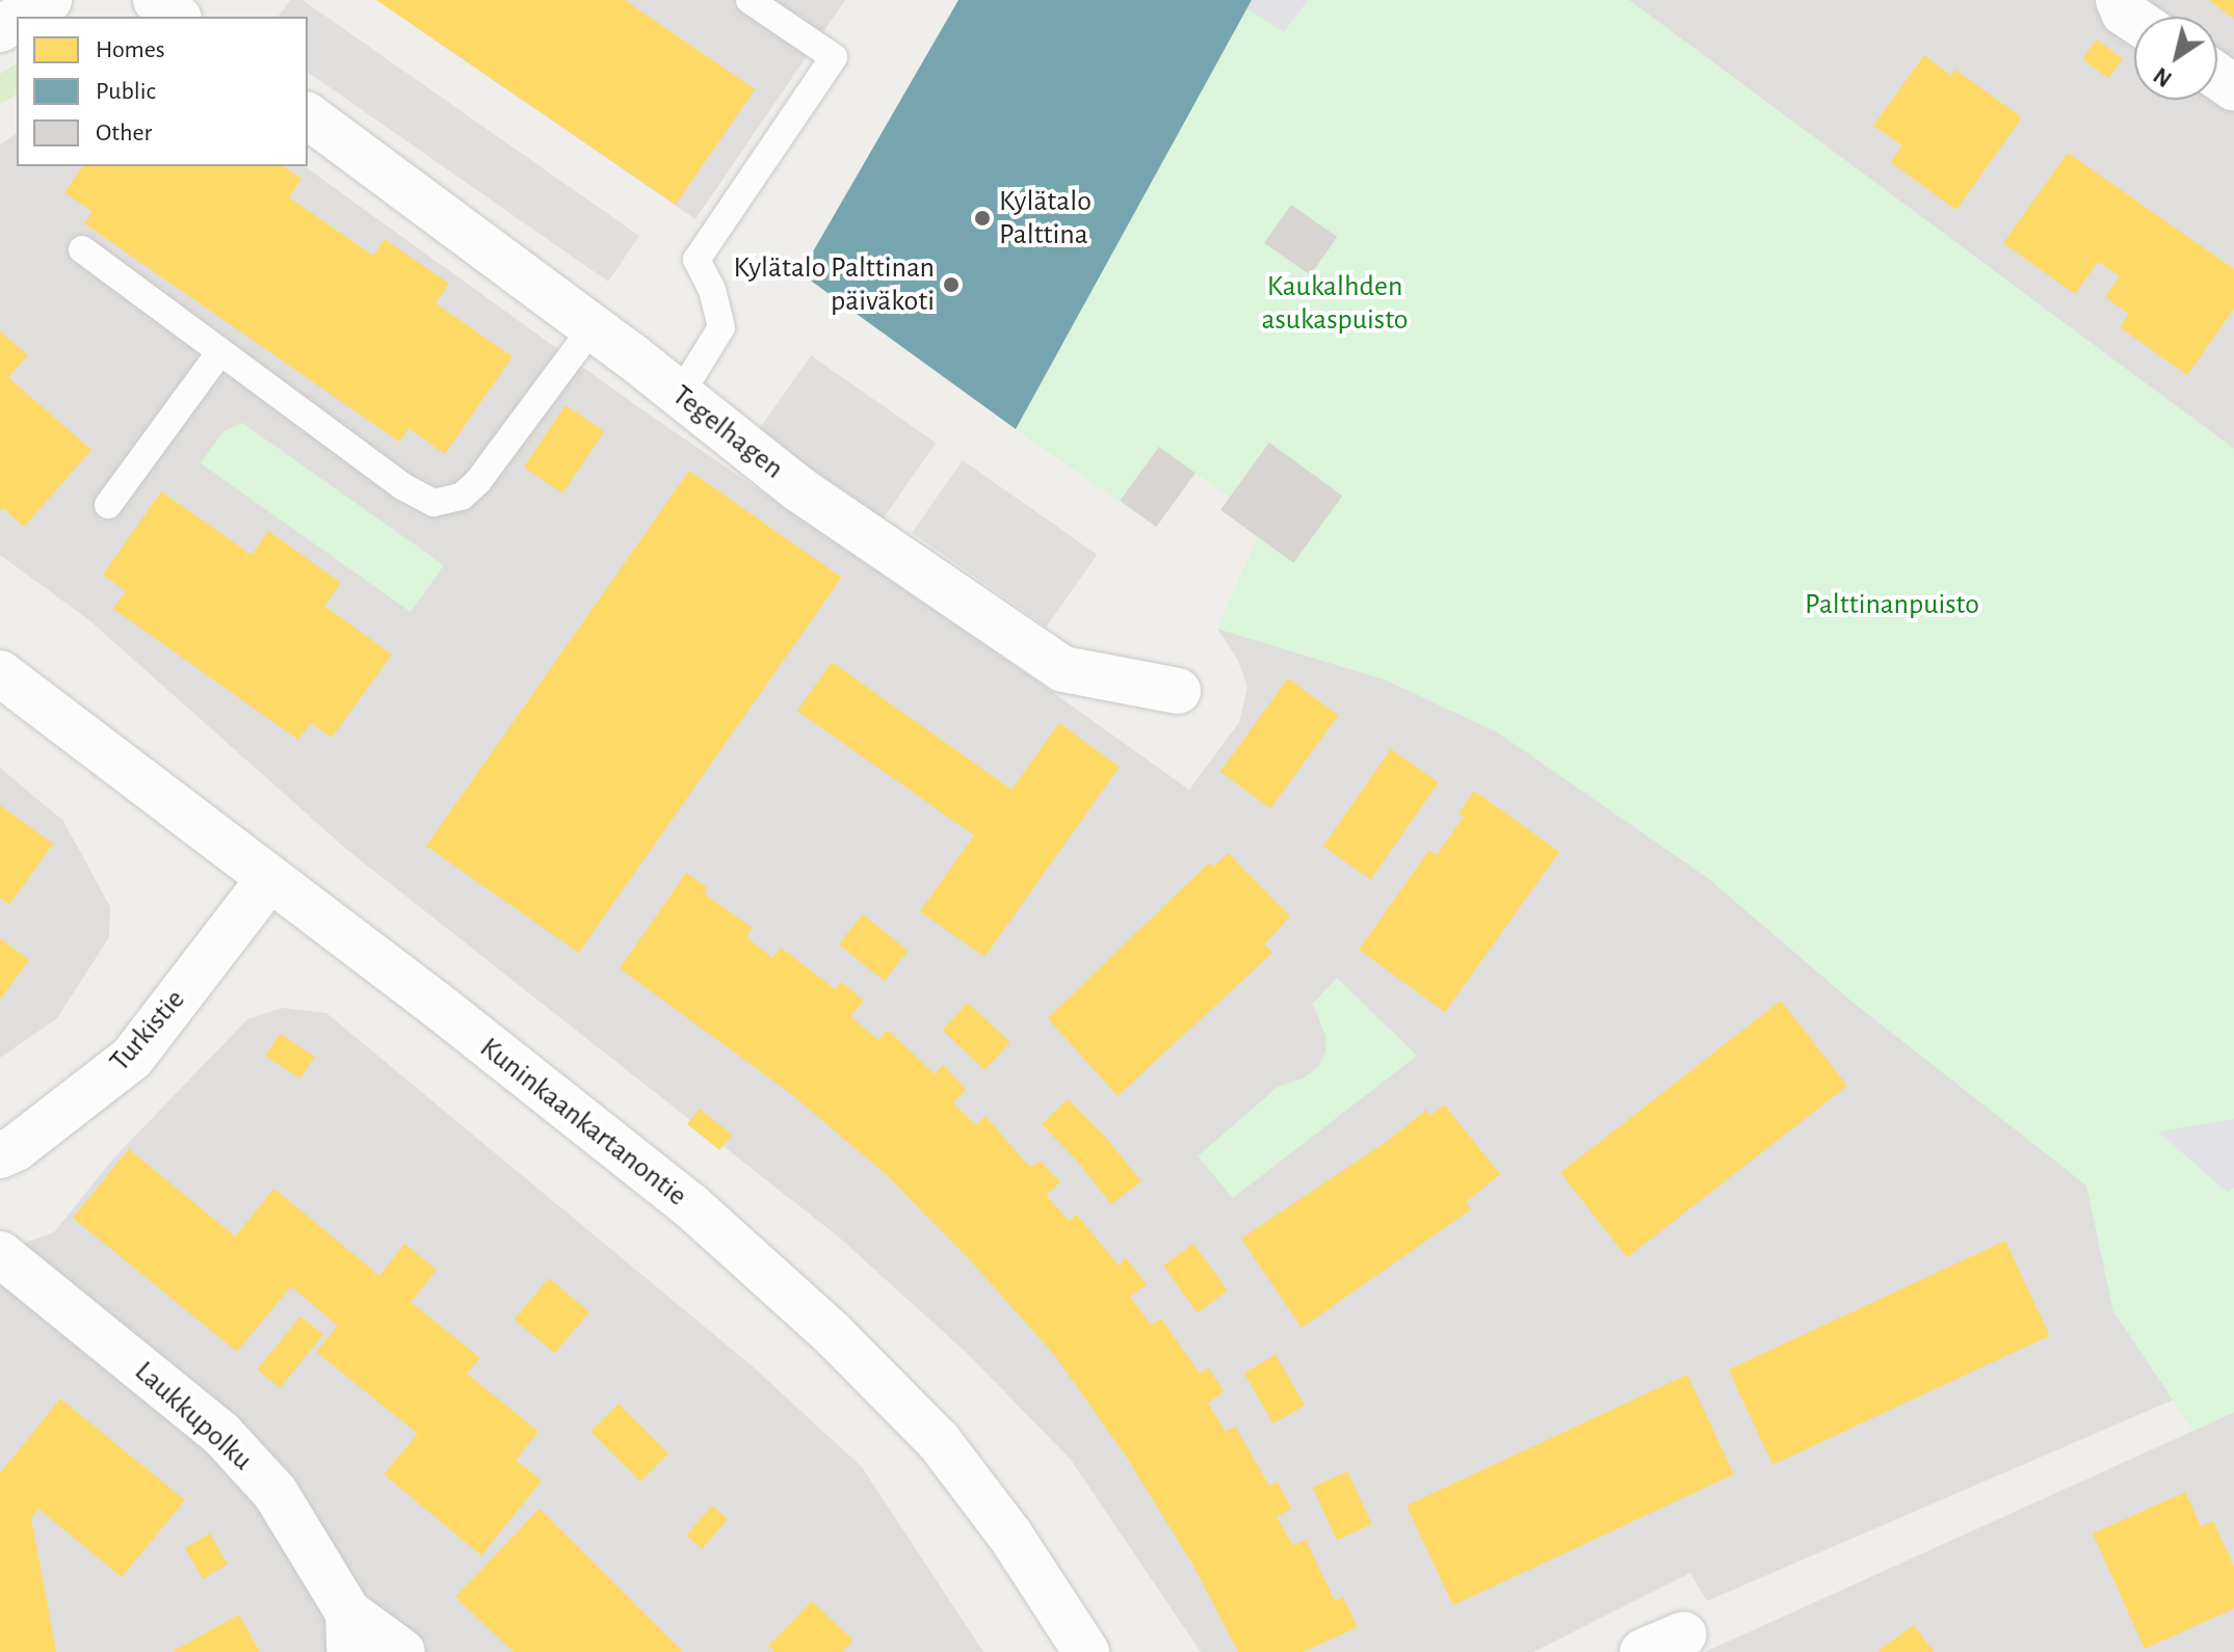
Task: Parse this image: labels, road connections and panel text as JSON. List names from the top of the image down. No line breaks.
{"streets":{"street":["Tegelhagen","Turkistie","Kuninkaankartanontie","Laukkupolku"]},"crossings":[["Turkistie","Kuninkaankartanontie"]],"parks":["Kaukalhden asukaspuisto","Palttinanpuisto"],"places":["Kylätalo Palttina","Kylätalo Palttinan päiväkoti"],"legend":["Homes","Public","Other"],"north":"bottom left"}
